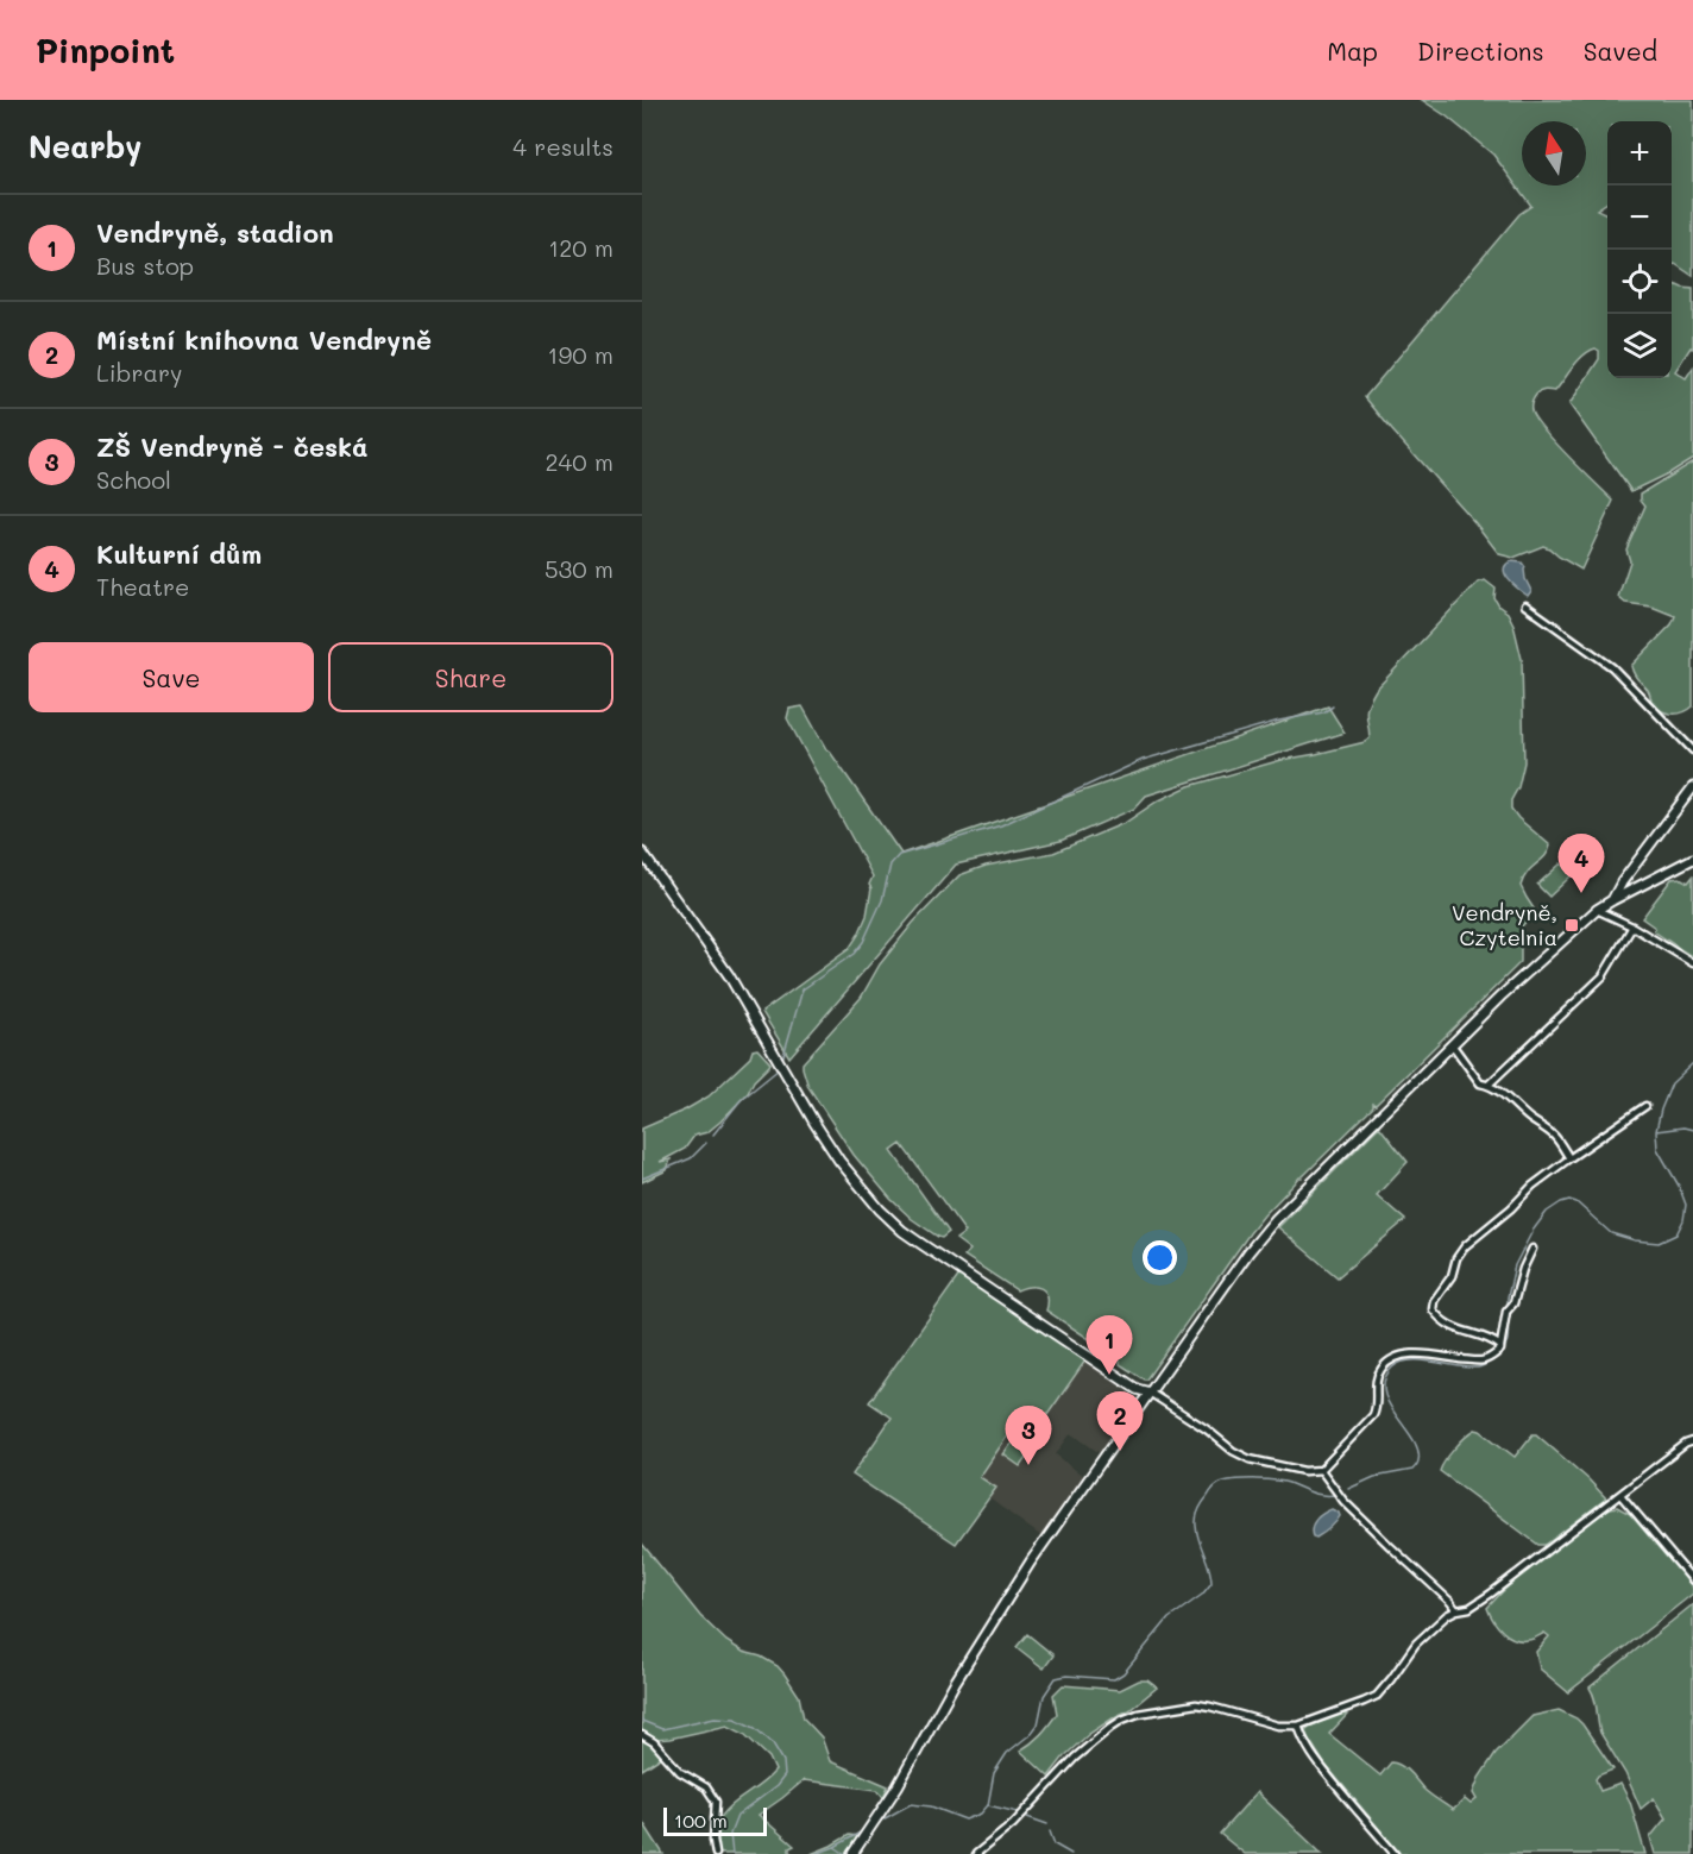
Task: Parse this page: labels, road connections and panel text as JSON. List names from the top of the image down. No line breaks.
{"places":{"transit":["Vendryně, Czytelnia"]},"scale_bar":"100 m","north":"top","page":{"header":"Pinpoint","nav":["Map","Directions","Saved"],"heading":["Nearby","4 results"],"map_buttons":["+","−"],"list":[{"mark":"1","name":"Vendryně, stadion","note":"Bus stop","value":"120 m"},{"mark":"2","name":"Místní knihovna Vendryně","note":"Library","value":"190 m"},{"mark":"3","name":"ZŠ Vendryně - česká","note":"School","value":"240 m"},{"mark":"4","name":"Kulturní dům","note":"Theatre","value":"530 m"}],"buttons":["Save","Share"],"pins":["4","1","2","3"],"scale":"100 m"}}
